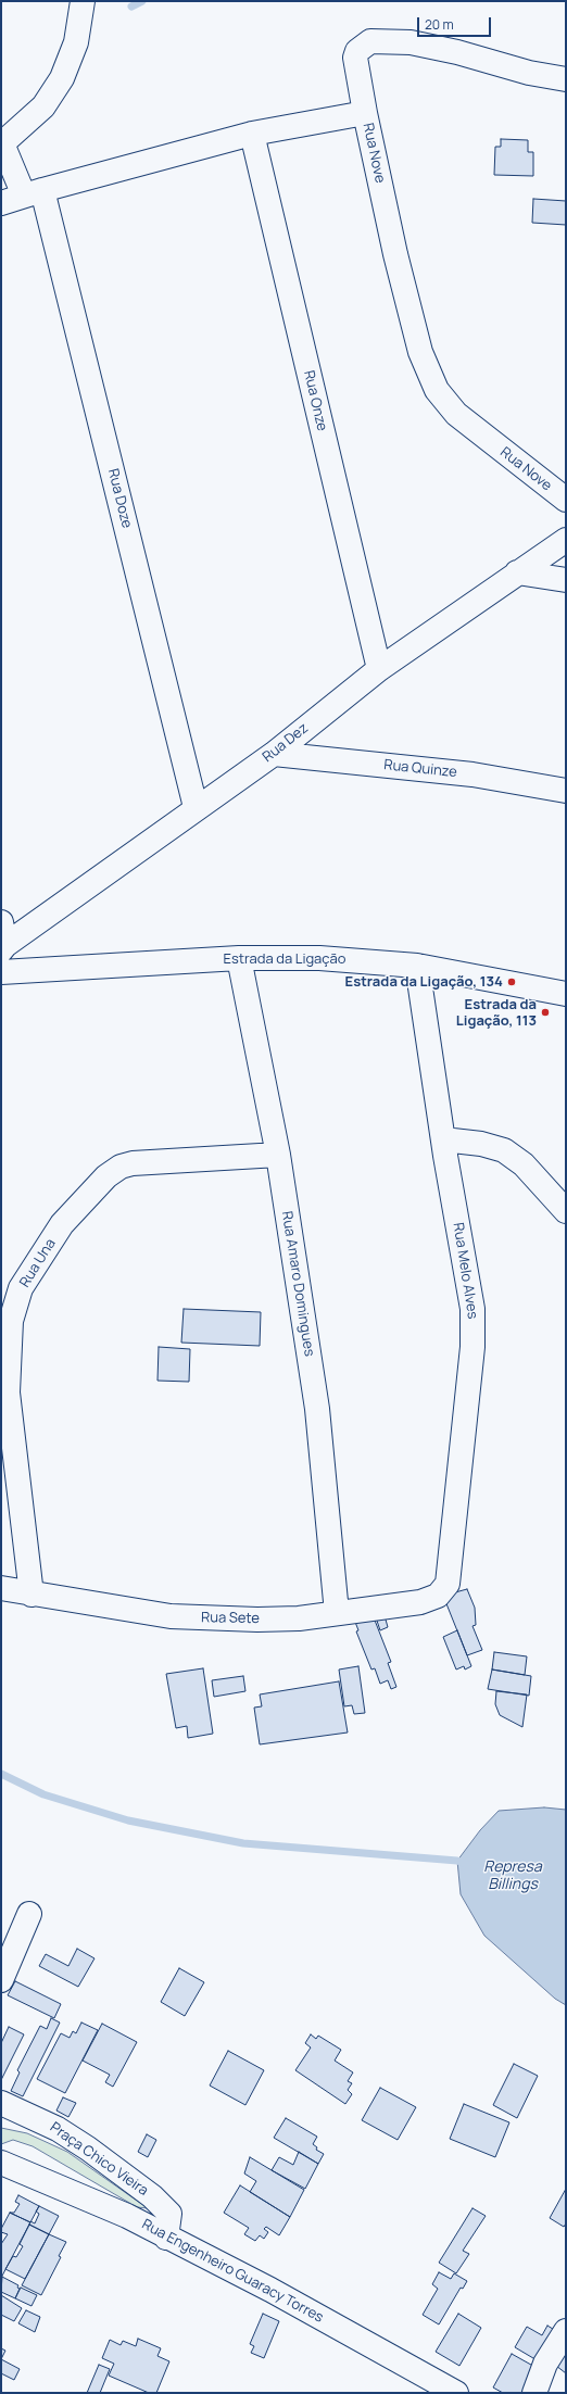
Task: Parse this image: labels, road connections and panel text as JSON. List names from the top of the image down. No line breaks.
{"streets":{"street":["Rua Nove","Rua Onze","Rua Doze","Rua Dez","Rua Quinze","Estrada da Ligação","Rua Una","Rua Melo Alves","Rua Amaro Domingues","Rua Sete","Praça Chico Vieira","Rua Engenheiro Guaracy Torres"]},"crossings":[["Rua Nove","Rua Onze"],["Rua Nove","Rua Doze"],["Rua Onze","Rua Dez"],["Rua Doze","Rua Dez"],["Rua Dez","Rua Quinze"],["Estrada da Ligação","Rua Melo Alves"],["Estrada da Ligação","Rua Amaro Domingues"],["Rua Una","Rua Amaro Domingues"],["Rua Una","Rua Sete"],["Rua Melo Alves","Rua Sete"],["Rua Amaro Domingues","Rua Sete"],["Praça Chico Vieira","Rua Engenheiro Guaracy Torres"]],"water":["Represa Billings"],"places":["Estrada da Ligação, 134","Estrada da Ligação, 113"],"scale_bar":"20 m"}
